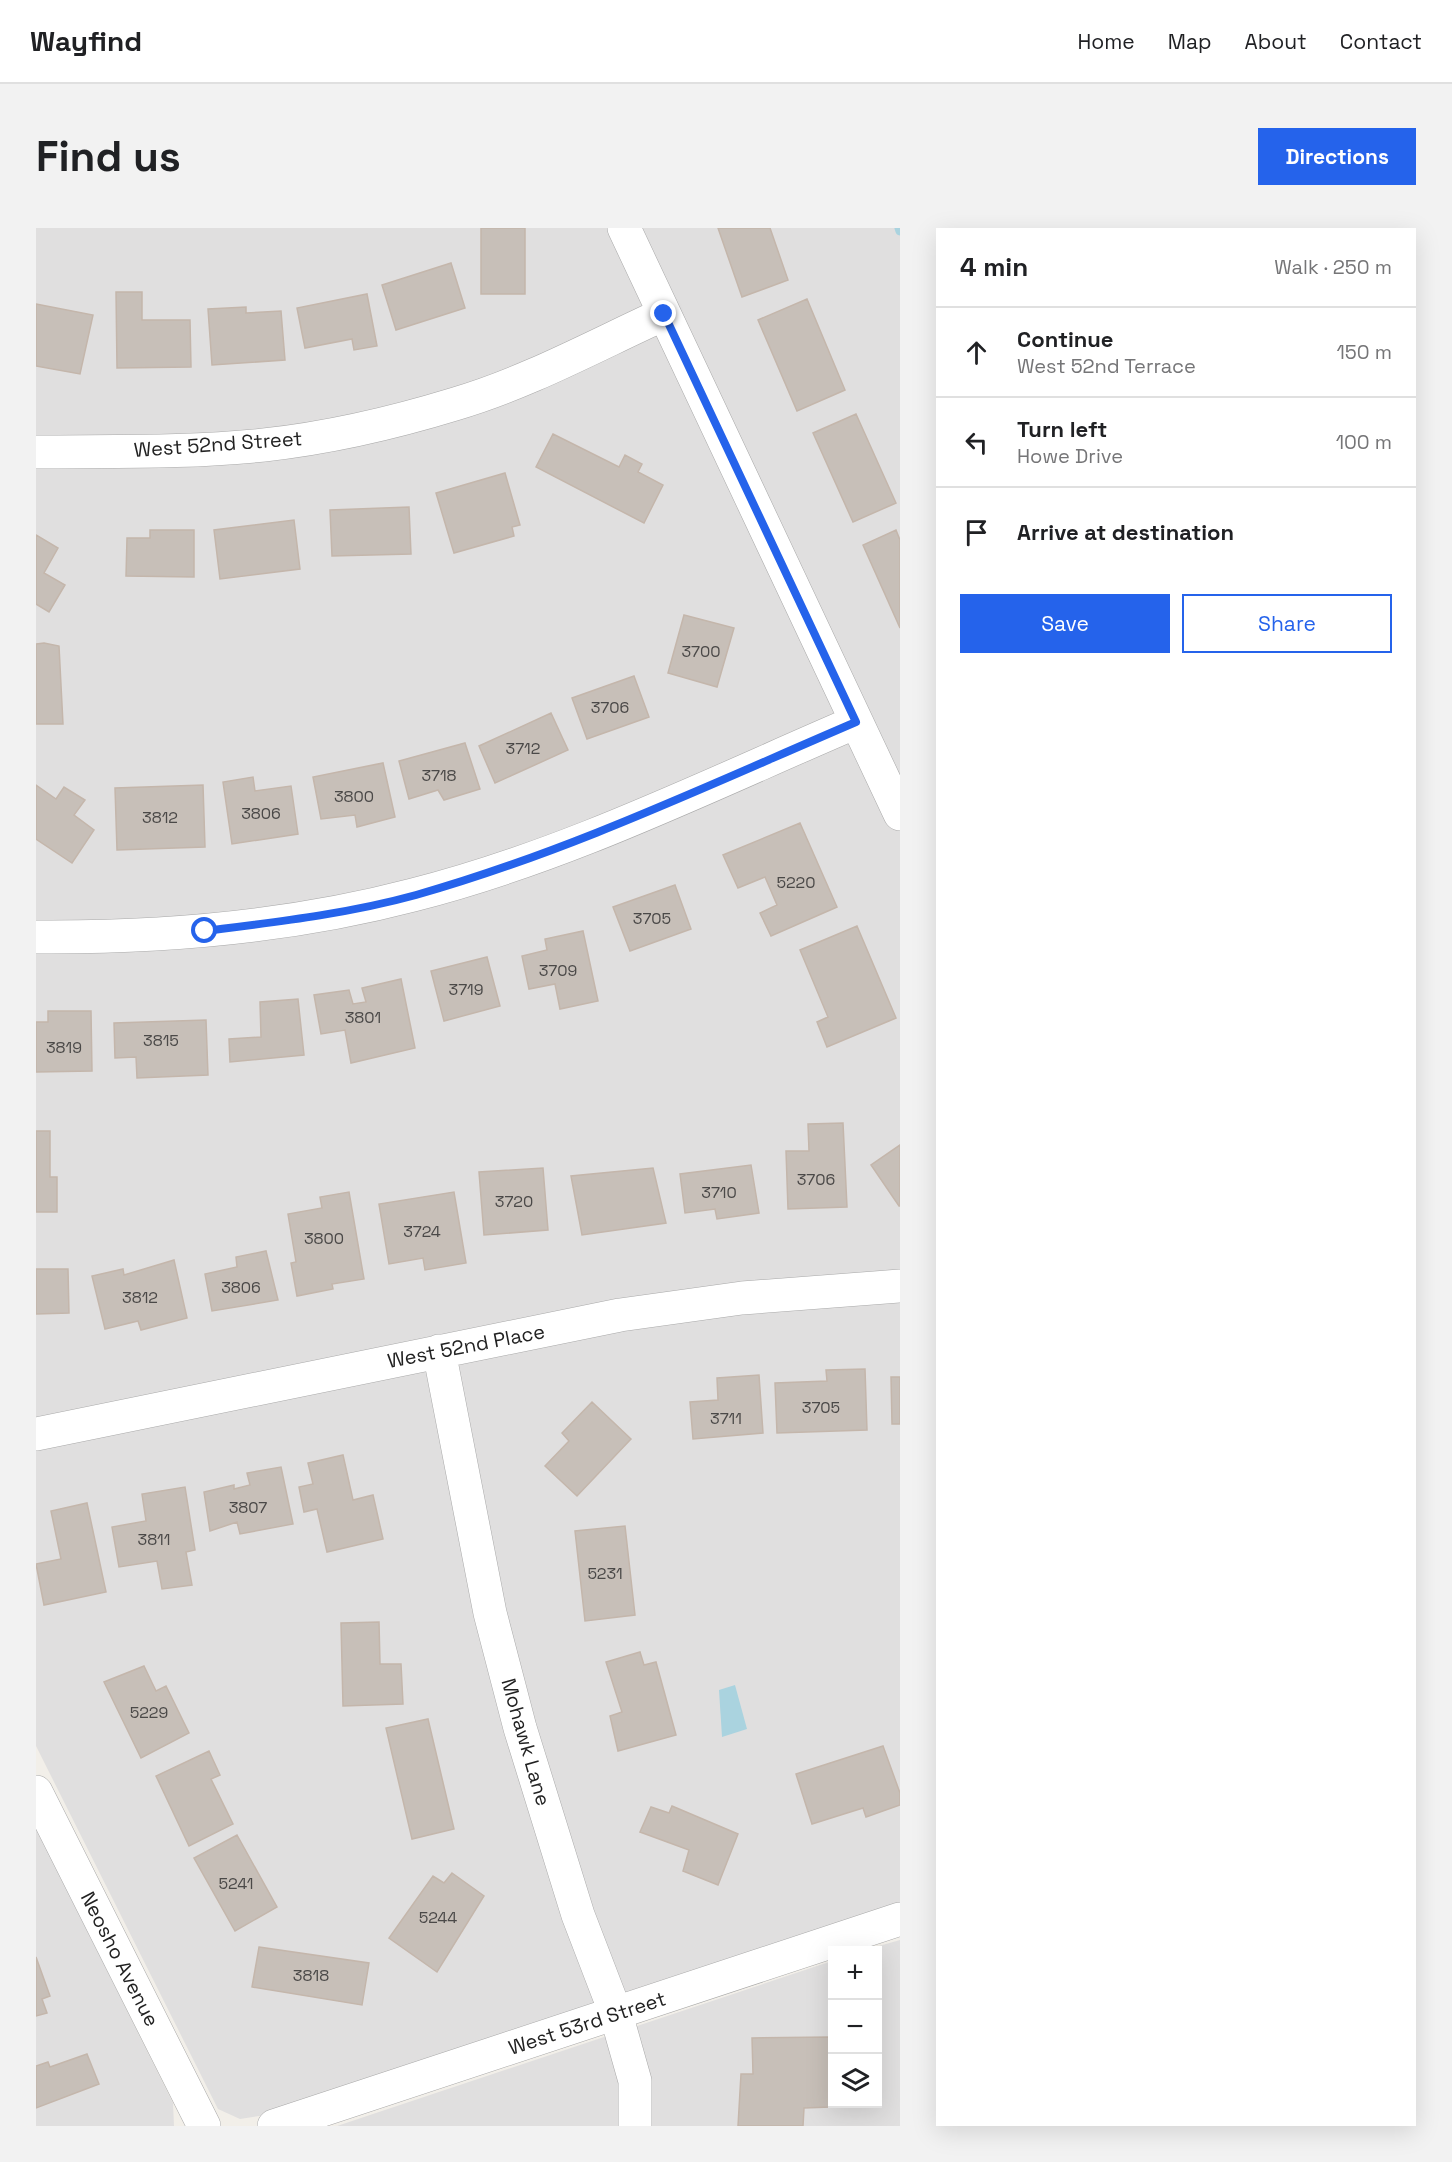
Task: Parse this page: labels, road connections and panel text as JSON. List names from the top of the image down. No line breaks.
{"streets":{"street":["West 52nd Street","West 52nd Place","Mohawk Lane","Neosho Avenue","West 53rd Street"]},"crossings":[["West 52nd Place","Mohawk Lane"],["Mohawk Lane","West 53rd Street"]],"house_numbers":["3700","3706","3712","3718","3800","3806","3812","5220","3705","3709","3719","3801","3815","3819","3706","3710","3720","3724","3800","3806","3812","3705","3711","3807","3811","5231","5229","5241","5244","3818"],"page":{"header":"Wayfind","nav":["Home","Map","About","Contact"],"buttons":["Directions",["Save","Share"]],"title":"Find us","heading":["4 min","Walk · 250 m"],"list":[["Continue","West 52nd Terrace","150 m"],["Turn left","Howe Drive","100 m"],"Arrive at destination"],"map_buttons":["+","−"]}}
